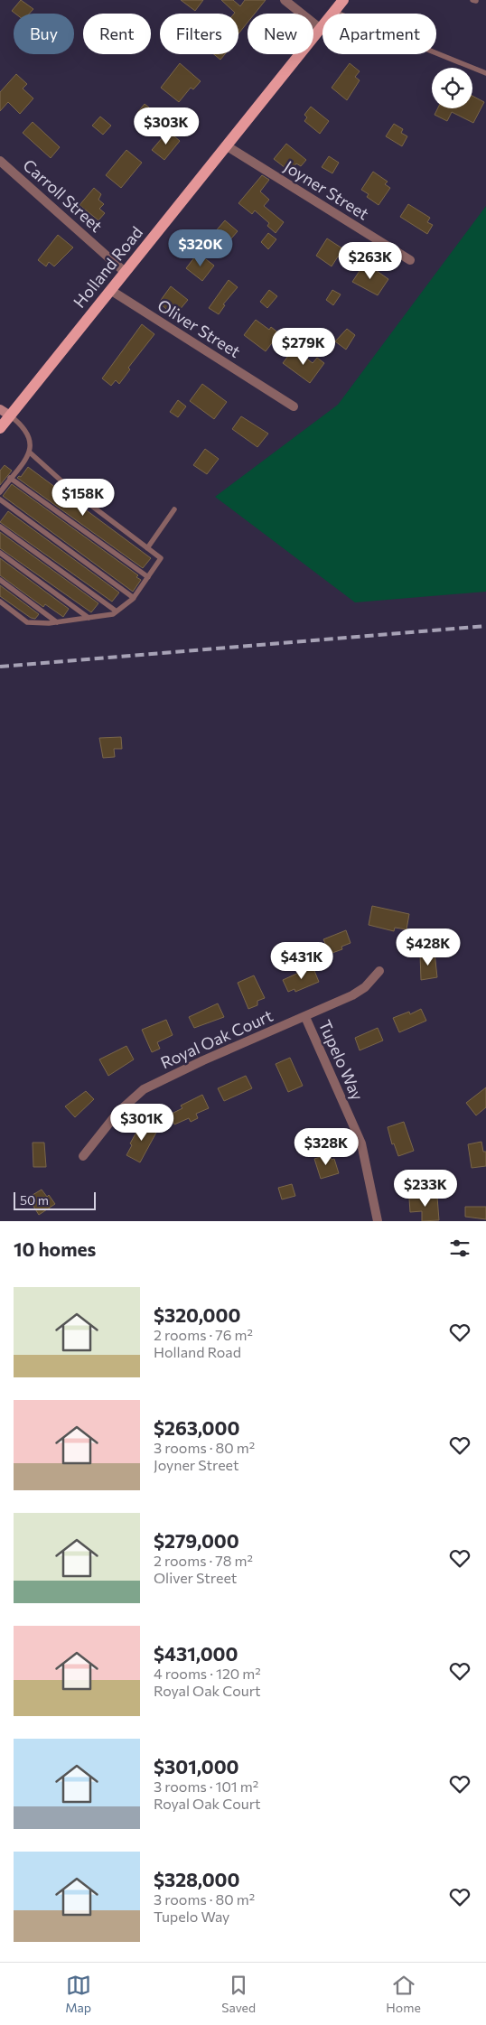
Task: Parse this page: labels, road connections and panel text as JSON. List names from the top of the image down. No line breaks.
{"streets":{"main road":["Holland Road"],"street":["Joyner Street","Carroll Street","Oliver Street","Royal Oak Court","Tupelo Way"]},"crossings":[["Joyner Street","Holland Road"],["Carroll Street","Holland Road"],["Holland Road","Oliver Street"],["Royal Oak Court","Tupelo Way"]],"scale_bar":"50 m","page":{"chip":["Buy","Rent","Filters","New","Apartment"],"price":["$303K","$320K","$263K","$279K","$158K","$428K","$431K","$301K","$328K","$233K"],"scale":"50 m","heading":"10 homes","list":[{"name":"$320,000","note":"2 rooms · 76 m² · Holland Road"},{"name":"$263,000","note":"3 rooms · 80 m² · Joyner Street"},{"name":"$279,000","note":"2 rooms · 78 m² · Oliver Street"},{"name":"$431,000","note":"4 rooms · 120 m² · Royal Oak Court"},{"name":"$301,000","note":"3 rooms · 101 m² · Royal Oak Court"},{"name":"$328,000","note":"3 rooms · 80 m² · Tupelo Way"}],"tabs":["Map","Saved","Home"]}}
